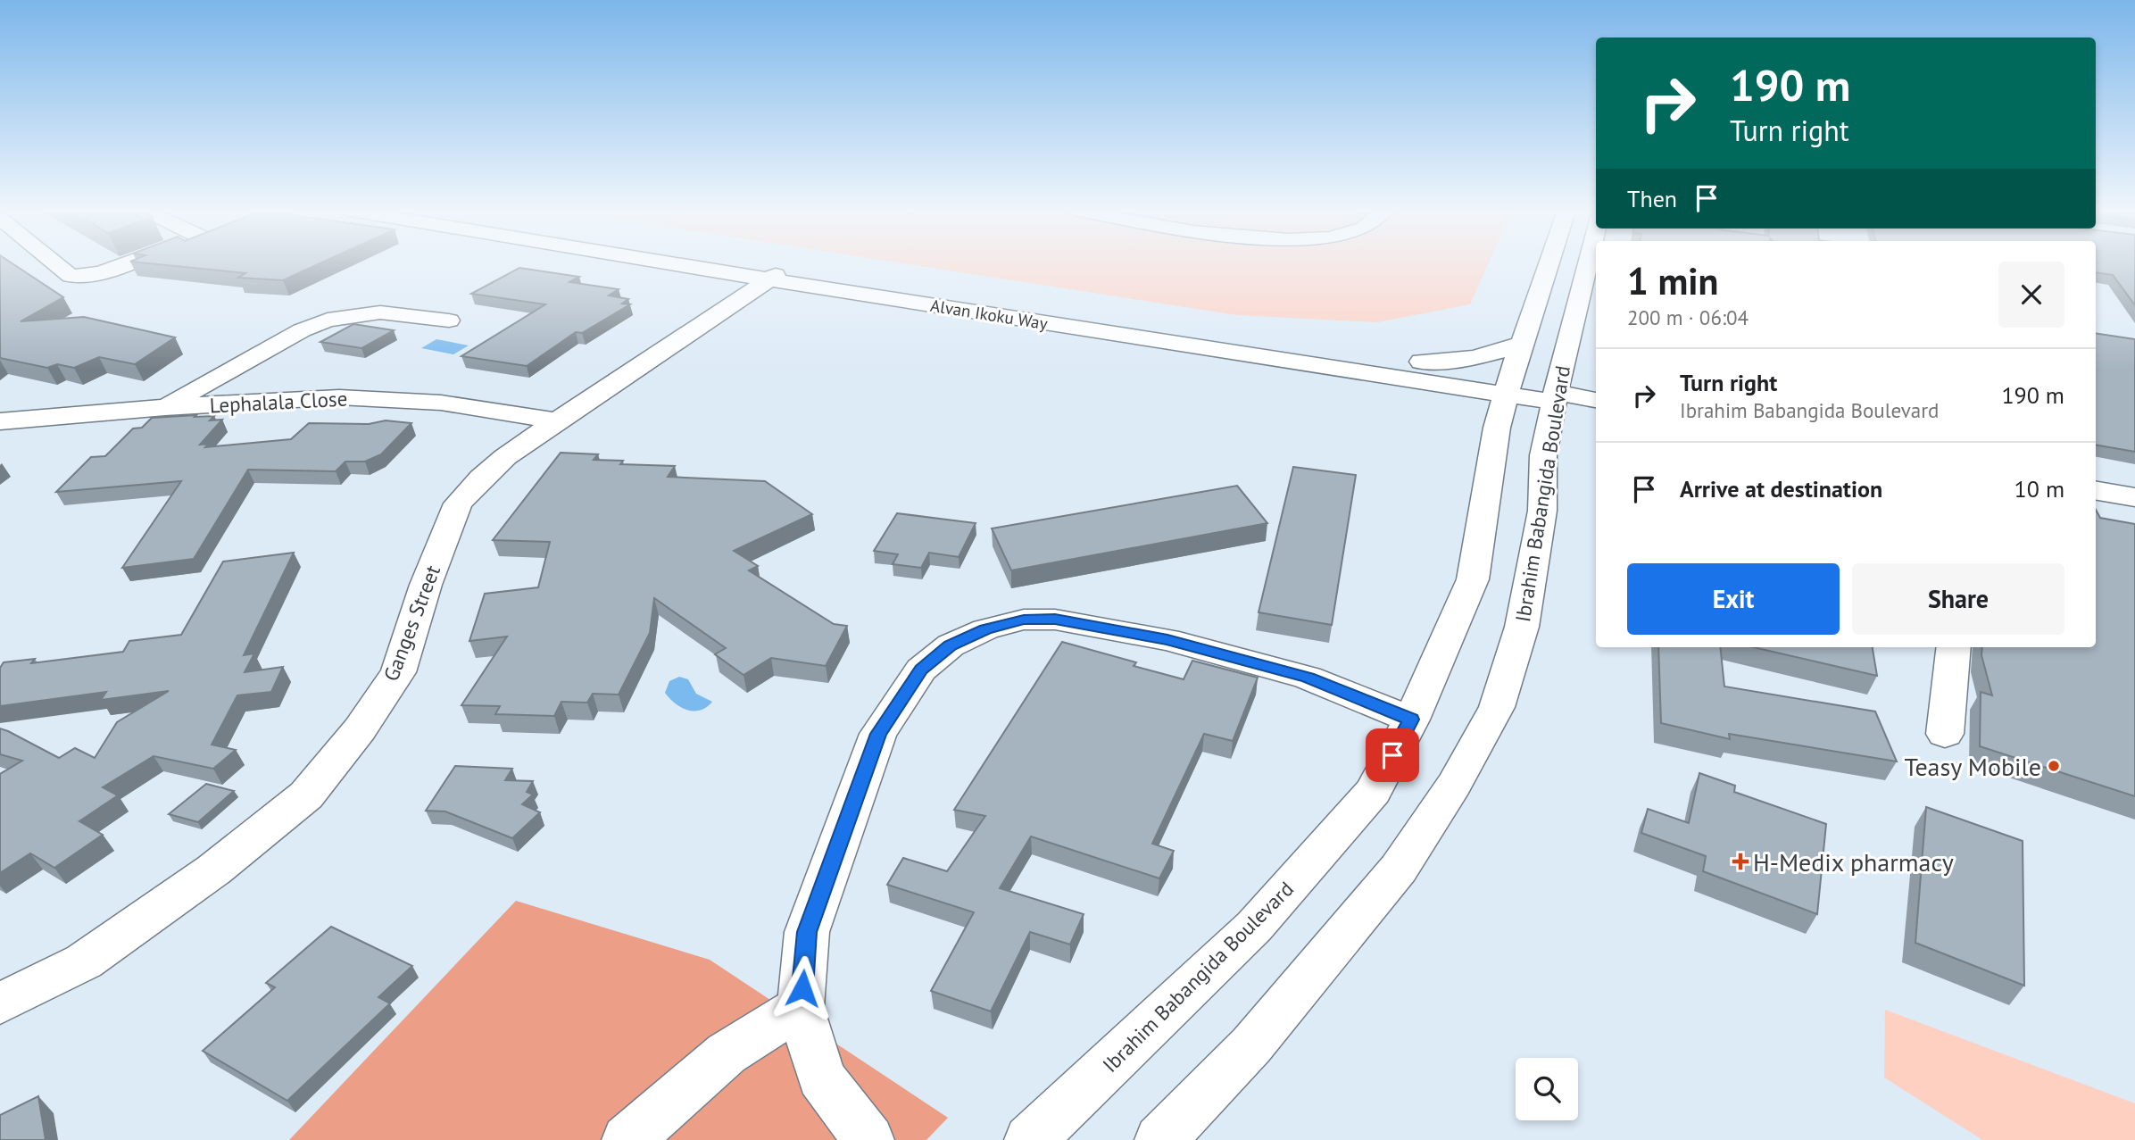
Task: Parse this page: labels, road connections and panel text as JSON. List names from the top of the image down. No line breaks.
{"streets":{"street":["Alvan Ikoku Way","Lephalala Close","Ibrahim Babangida Boulevard","Ganges Street"]},"crossings":[["Alvan Ikoku Way","Ibrahim Babangida Boulevard"],["Alvan Ikoku Way","Ganges Street"],["Lephalala Close","Ganges Street"]],"places":{"other":["Teasy Mobile"],"health":["H-Medix pharmacy"]},"page":{"turn":["190 m","Turn right"],"then":"Then","heading":["1 min","200 m · 06:04"],"list":[{"name":"Turn right","note":"Ibrahim Babangida Boulevard","value":"190 m"},{"name":"Arrive at destination","value":"10 m"}],"buttons":["Exit","Share"]}}
